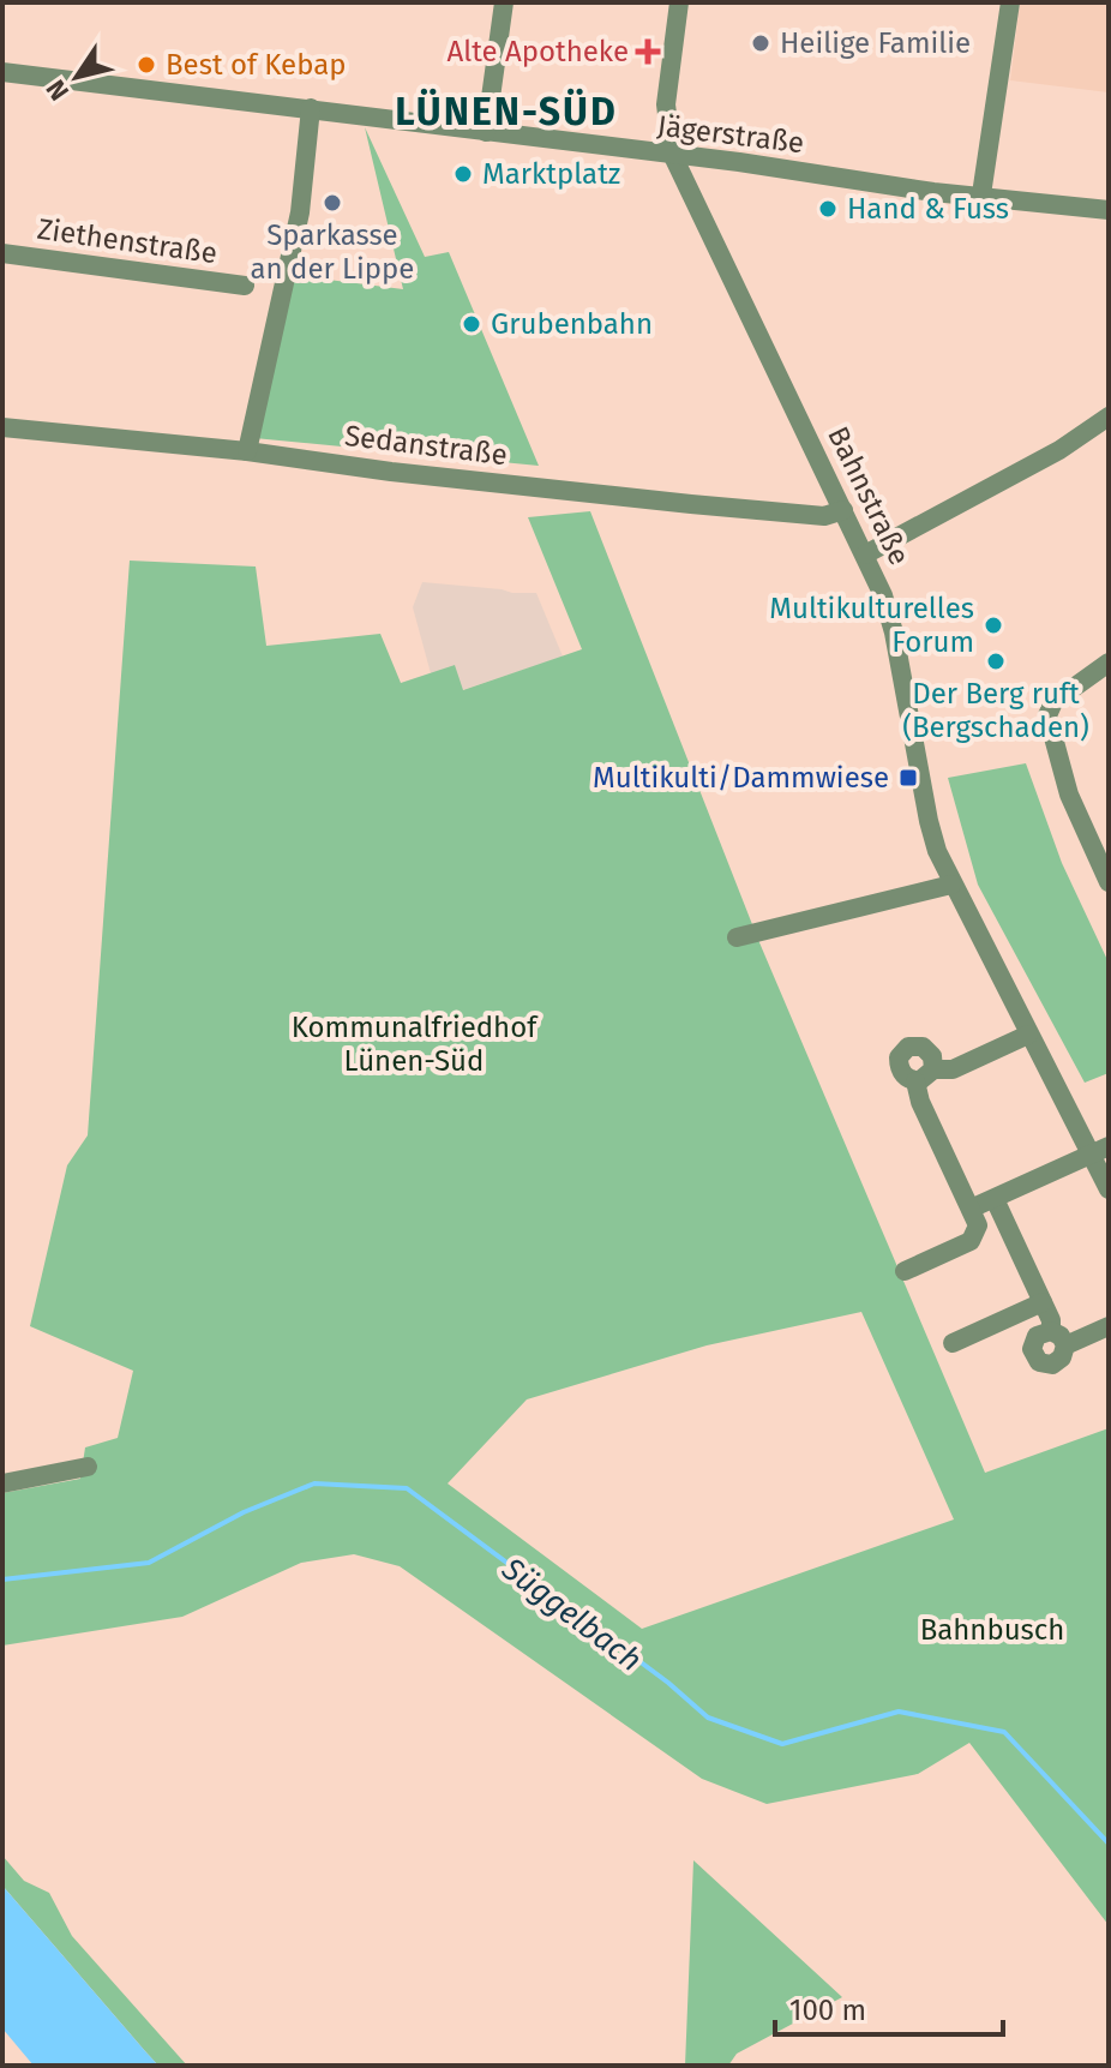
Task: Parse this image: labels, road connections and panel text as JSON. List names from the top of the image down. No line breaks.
{"streets":{"street":["Jägerstraße","Ziethenstraße","Sedanstraße","Bahnstraße"]},"crossings":[["Jägerstraße","Bahnstraße"],["Sedanstraße","Bahnstraße"]],"districts":["LÜNEN-SÜD"],"water":["Süggelbach"],"parks":["Kommunalfriedhof Lünen-Süd","Bahnbusch"],"places":{"other":["Heilige Familie","Best of Kebap","Marktplatz","Sparkasse an der Lippe","Hand & Fuss","Grubenbahn","Multikulturelles Forum","Der Berg ruft (Bergschaden)"],"health":["Alte Apotheke"],"transit":["Multikulti/Dammwiese"]},"scale_bar":"100 m","north":"bottom left"}
